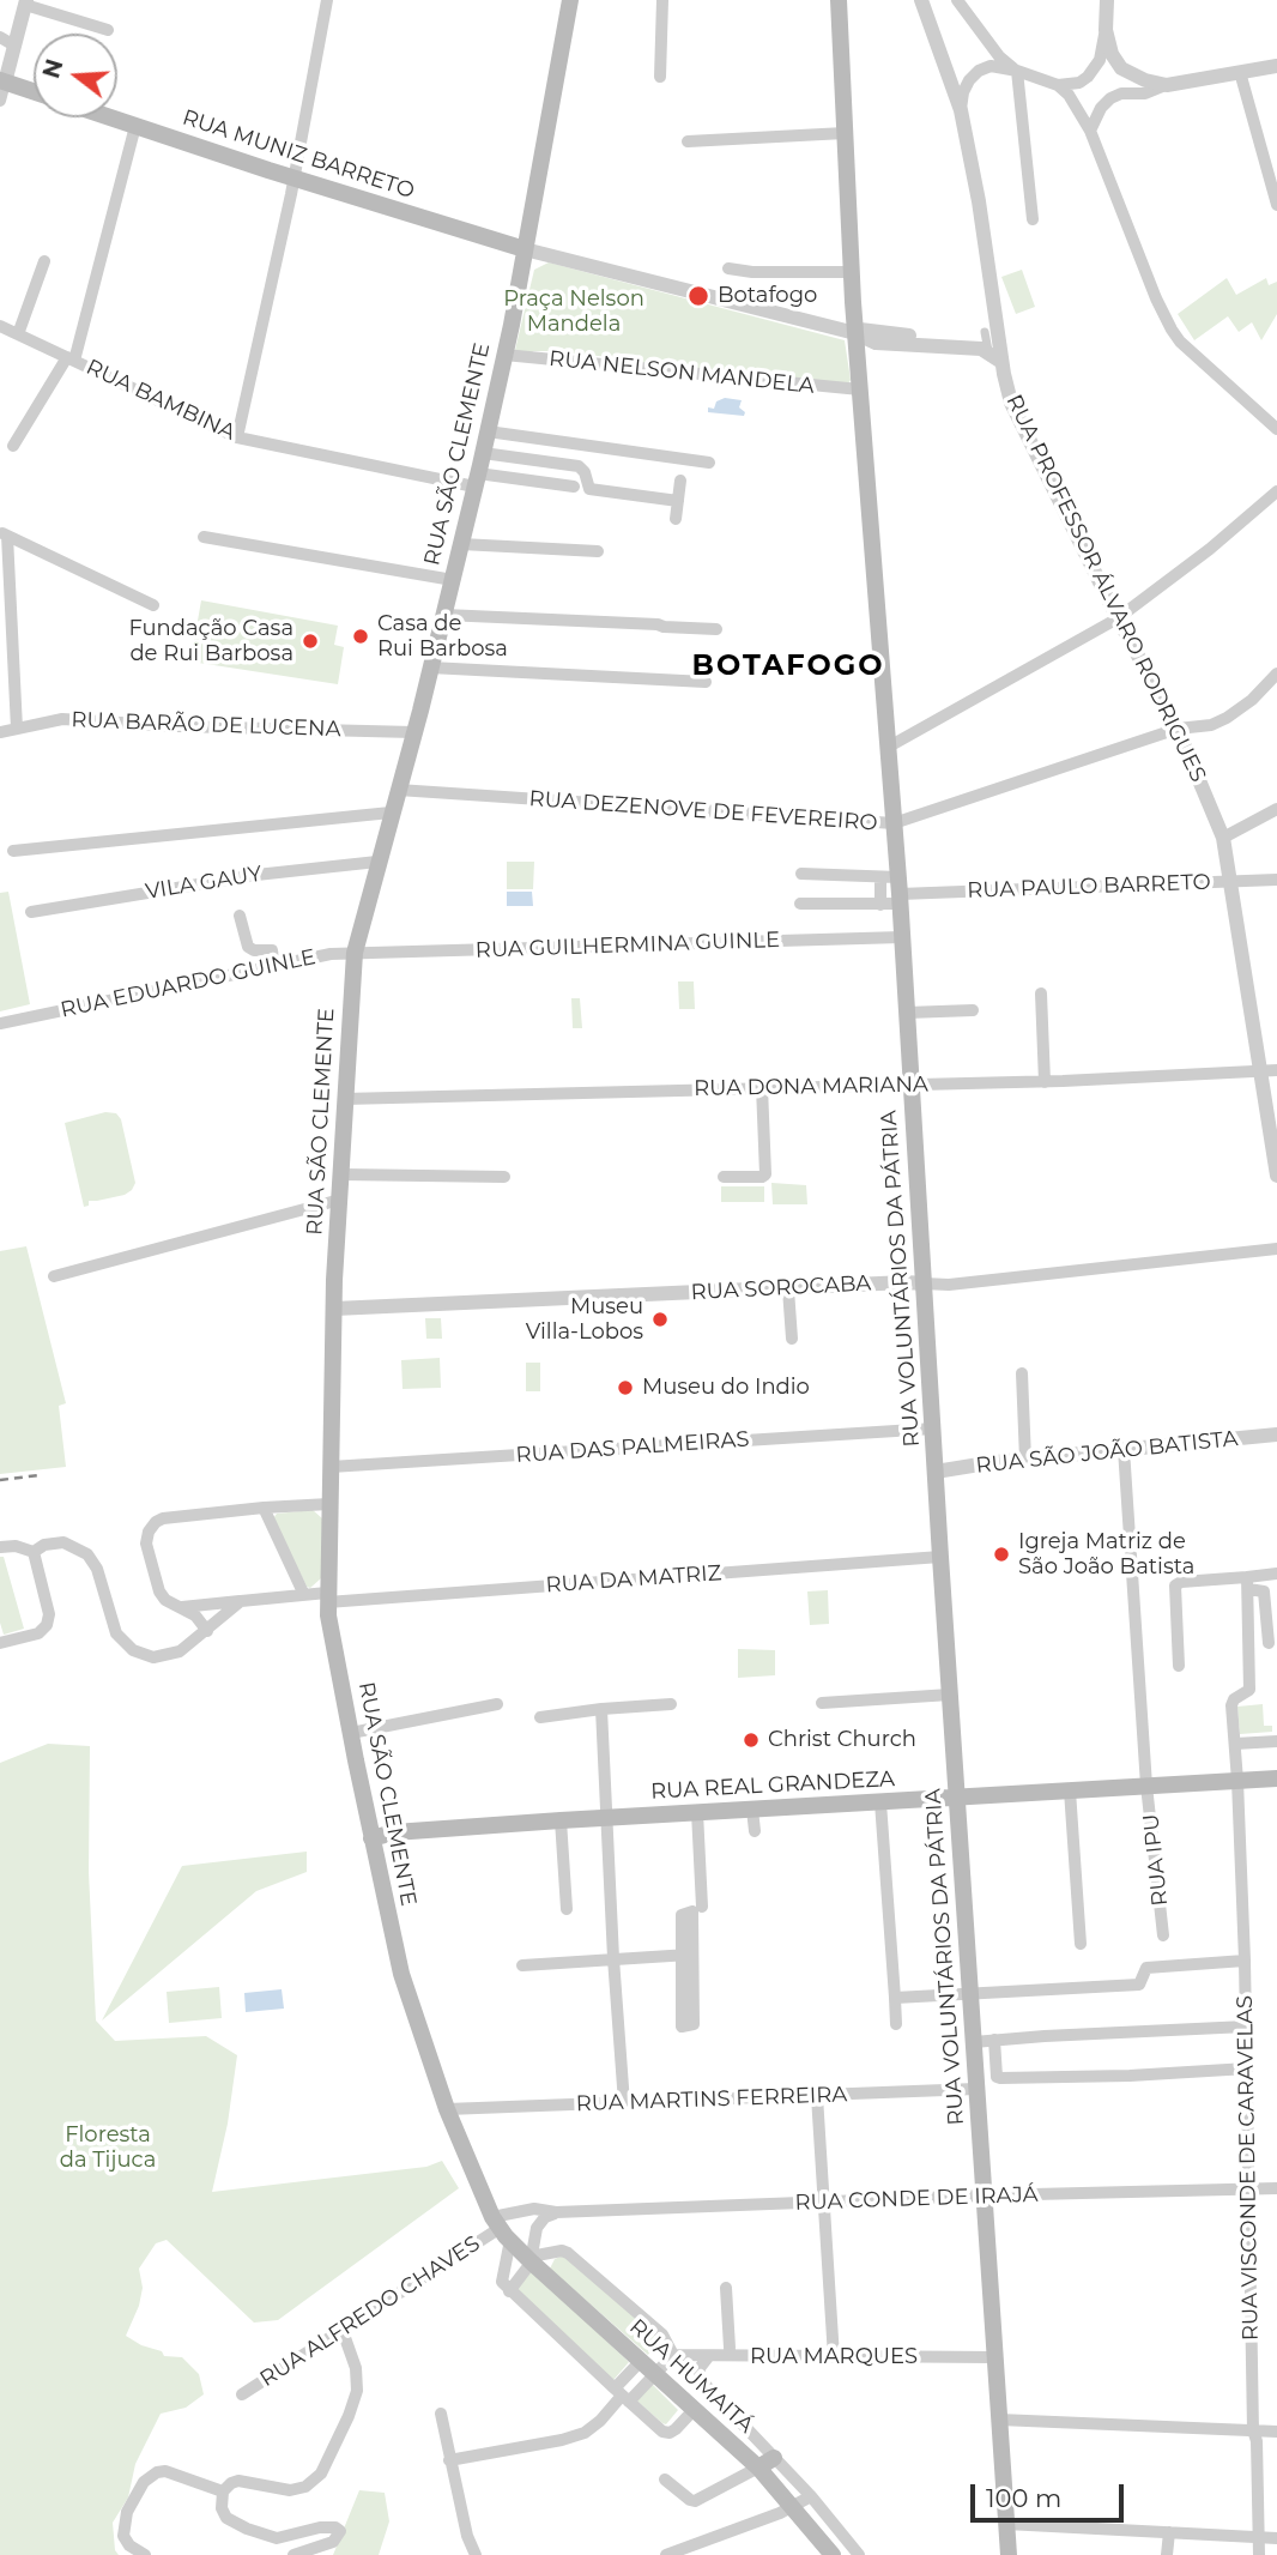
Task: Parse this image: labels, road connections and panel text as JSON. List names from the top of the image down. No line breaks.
{"streets":{"main road":["RUA MUNIZ BARRETO","RUA SÃO CLEMENTE","RUA VOLUNTÁRIOS DA PÁTRIA","RUA REAL GRANDEZA","RUA HUMAITÁ"],"street":["RUA NELSON MANDELA","RUA BAMBINA","RUA PROFESSOR ÁLVARO RODRIGUES","RUA BARÃO DE LUCENA","RUA DEZENOVE DE FEVEREIRO","VILA GAUY","RUA PAULO BARRETO","RUA GUILHERMINA GUINLE","RUA EDUARDO GUINLE","RUA DONA MARIANA","RUA SOROCABA","RUA DAS PALMEIRAS","RUA SÃO JOÃO BATISTA","RUA DA MATRIZ","RUA IPU","RUA MARTINS FERREIRA","RUA VISCONDE DE CARAVELAS","RUA CONDE DE IRAJÁ","RUA ALFREDO CHAVES","RUA MARQUES"]},"crossings":[["RUA MUNIZ BARRETO","RUA SÃO CLEMENTE"],["RUA NELSON MANDELA","RUA SÃO CLEMENTE"],["RUA NELSON MANDELA","RUA VOLUNTÁRIOS DA PÁTRIA"],["RUA BAMBINA","RUA SÃO CLEMENTE"],["RUA SÃO CLEMENTE","RUA BARÃO DE LUCENA"],["RUA SÃO CLEMENTE","RUA DEZENOVE DE FEVEREIRO"],["RUA SÃO CLEMENTE","VILA GAUY"],["RUA SÃO CLEMENTE","RUA GUILHERMINA GUINLE"],["RUA SÃO CLEMENTE","RUA EDUARDO GUINLE"],["RUA SÃO CLEMENTE","RUA DONA MARIANA"],["RUA SÃO CLEMENTE","RUA SOROCABA"],["RUA SÃO CLEMENTE","RUA DAS PALMEIRAS"],["RUA SÃO CLEMENTE","RUA DA MATRIZ"],["RUA SÃO CLEMENTE","RUA REAL GRANDEZA"],["RUA SÃO CLEMENTE","RUA MARTINS FERREIRA"],["RUA SÃO CLEMENTE","RUA CONDE DE IRAJÁ"],["RUA SÃO CLEMENTE","RUA ALFREDO CHAVES"],["RUA SÃO CLEMENTE","RUA HUMAITÁ"],["RUA PROFESSOR ÁLVARO RODRIGUES","RUA DEZENOVE DE FEVEREIRO"],["RUA PROFESSOR ÁLVARO RODRIGUES","RUA PAULO BARRETO"],["RUA PROFESSOR ÁLVARO RODRIGUES","RUA DONA MARIANA"],["RUA DEZENOVE DE FEVEREIRO","RUA VOLUNTÁRIOS DA PÁTRIA"],["RUA PAULO BARRETO","RUA VOLUNTÁRIOS DA PÁTRIA"],["RUA GUILHERMINA GUINLE","RUA EDUARDO GUINLE"],["RUA GUILHERMINA GUINLE","RUA VOLUNTÁRIOS DA PÁTRIA"],["RUA DONA MARIANA","RUA VOLUNTÁRIOS DA PÁTRIA"],["RUA VOLUNTÁRIOS DA PÁTRIA","RUA SOROCABA"],["RUA VOLUNTÁRIOS DA PÁTRIA","RUA DAS PALMEIRAS"],["RUA VOLUNTÁRIOS DA PÁTRIA","RUA SÃO JOÃO BATISTA"],["RUA VOLUNTÁRIOS DA PÁTRIA","RUA DA MATRIZ"],["RUA VOLUNTÁRIOS DA PÁTRIA","RUA REAL GRANDEZA"],["RUA VOLUNTÁRIOS DA PÁTRIA","RUA MARTINS FERREIRA"],["RUA VOLUNTÁRIOS DA PÁTRIA","RUA CONDE DE IRAJÁ"],["RUA VOLUNTÁRIOS DA PÁTRIA","RUA MARQUES"],["RUA SÃO JOÃO BATISTA","RUA IPU"],["RUA REAL GRANDEZA","RUA IPU"],["RUA REAL GRANDEZA","RUA VISCONDE DE CARAVELAS"],["RUA VISCONDE DE CARAVELAS","RUA CONDE DE IRAJÁ"],["RUA CONDE DE IRAJÁ","RUA ALFREDO CHAVES"],["RUA CONDE DE IRAJÁ","RUA HUMAITÁ"],["RUA ALFREDO CHAVES","RUA HUMAITÁ"],["RUA MARQUES","RUA HUMAITÁ"]],"districts":["BOTAFOGO"],"parks":["Praça Nelson Mandela","Floresta da Tijuca"],"places":["Botafogo","Casa de Rui Barbosa","Fundação Casa de Rui Barbosa","Museu Villa-Lobos","Museu do Indio","Igreja Matriz de São João Batista","Christ Church"],"scale_bar":"100 m","north":"left"}
